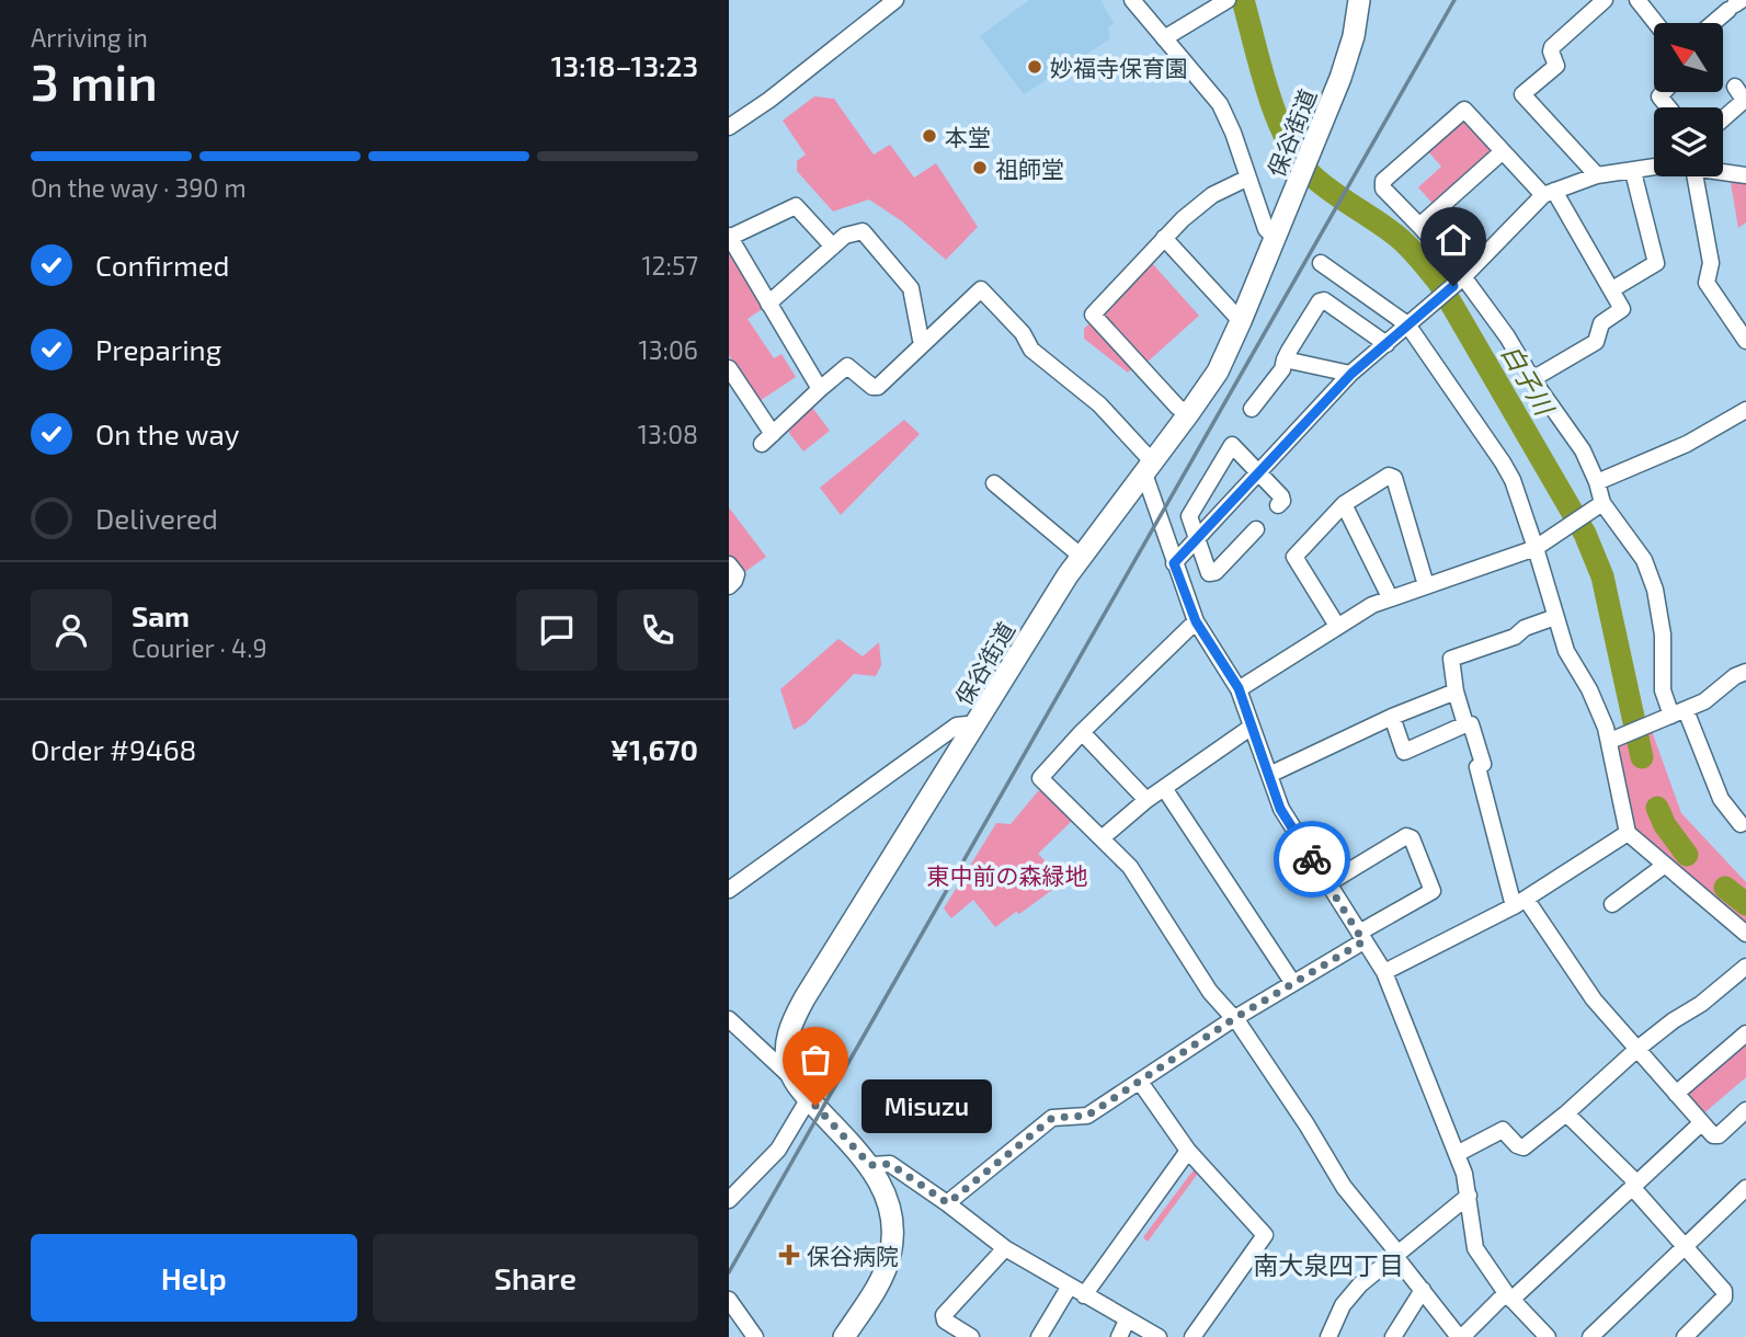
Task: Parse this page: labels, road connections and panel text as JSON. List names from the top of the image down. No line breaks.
{"streets":{"main road":["保谷街道"]},"districts":["南大泉四丁目"],"water":["白子川"],"parks":["東中前の森緑地"],"places":{"other":["妙福寺保育園","本堂","祖師堂","Misuzu"],"health":["保谷病院"]},"north":"top left","page":{"heading":["3 min","Arriving in","13:18–13:23"],"panel":["Sam","Courier · 4.9","Order #9468","¥1,670"],"bar":"On the way · 390 m","list":[["Confirmed","12:57"],["Preparing","13:06"],["On the way","13:08"],"Delivered"],"bubble":"Misuzu","buttons":["Help","Share"]}}
